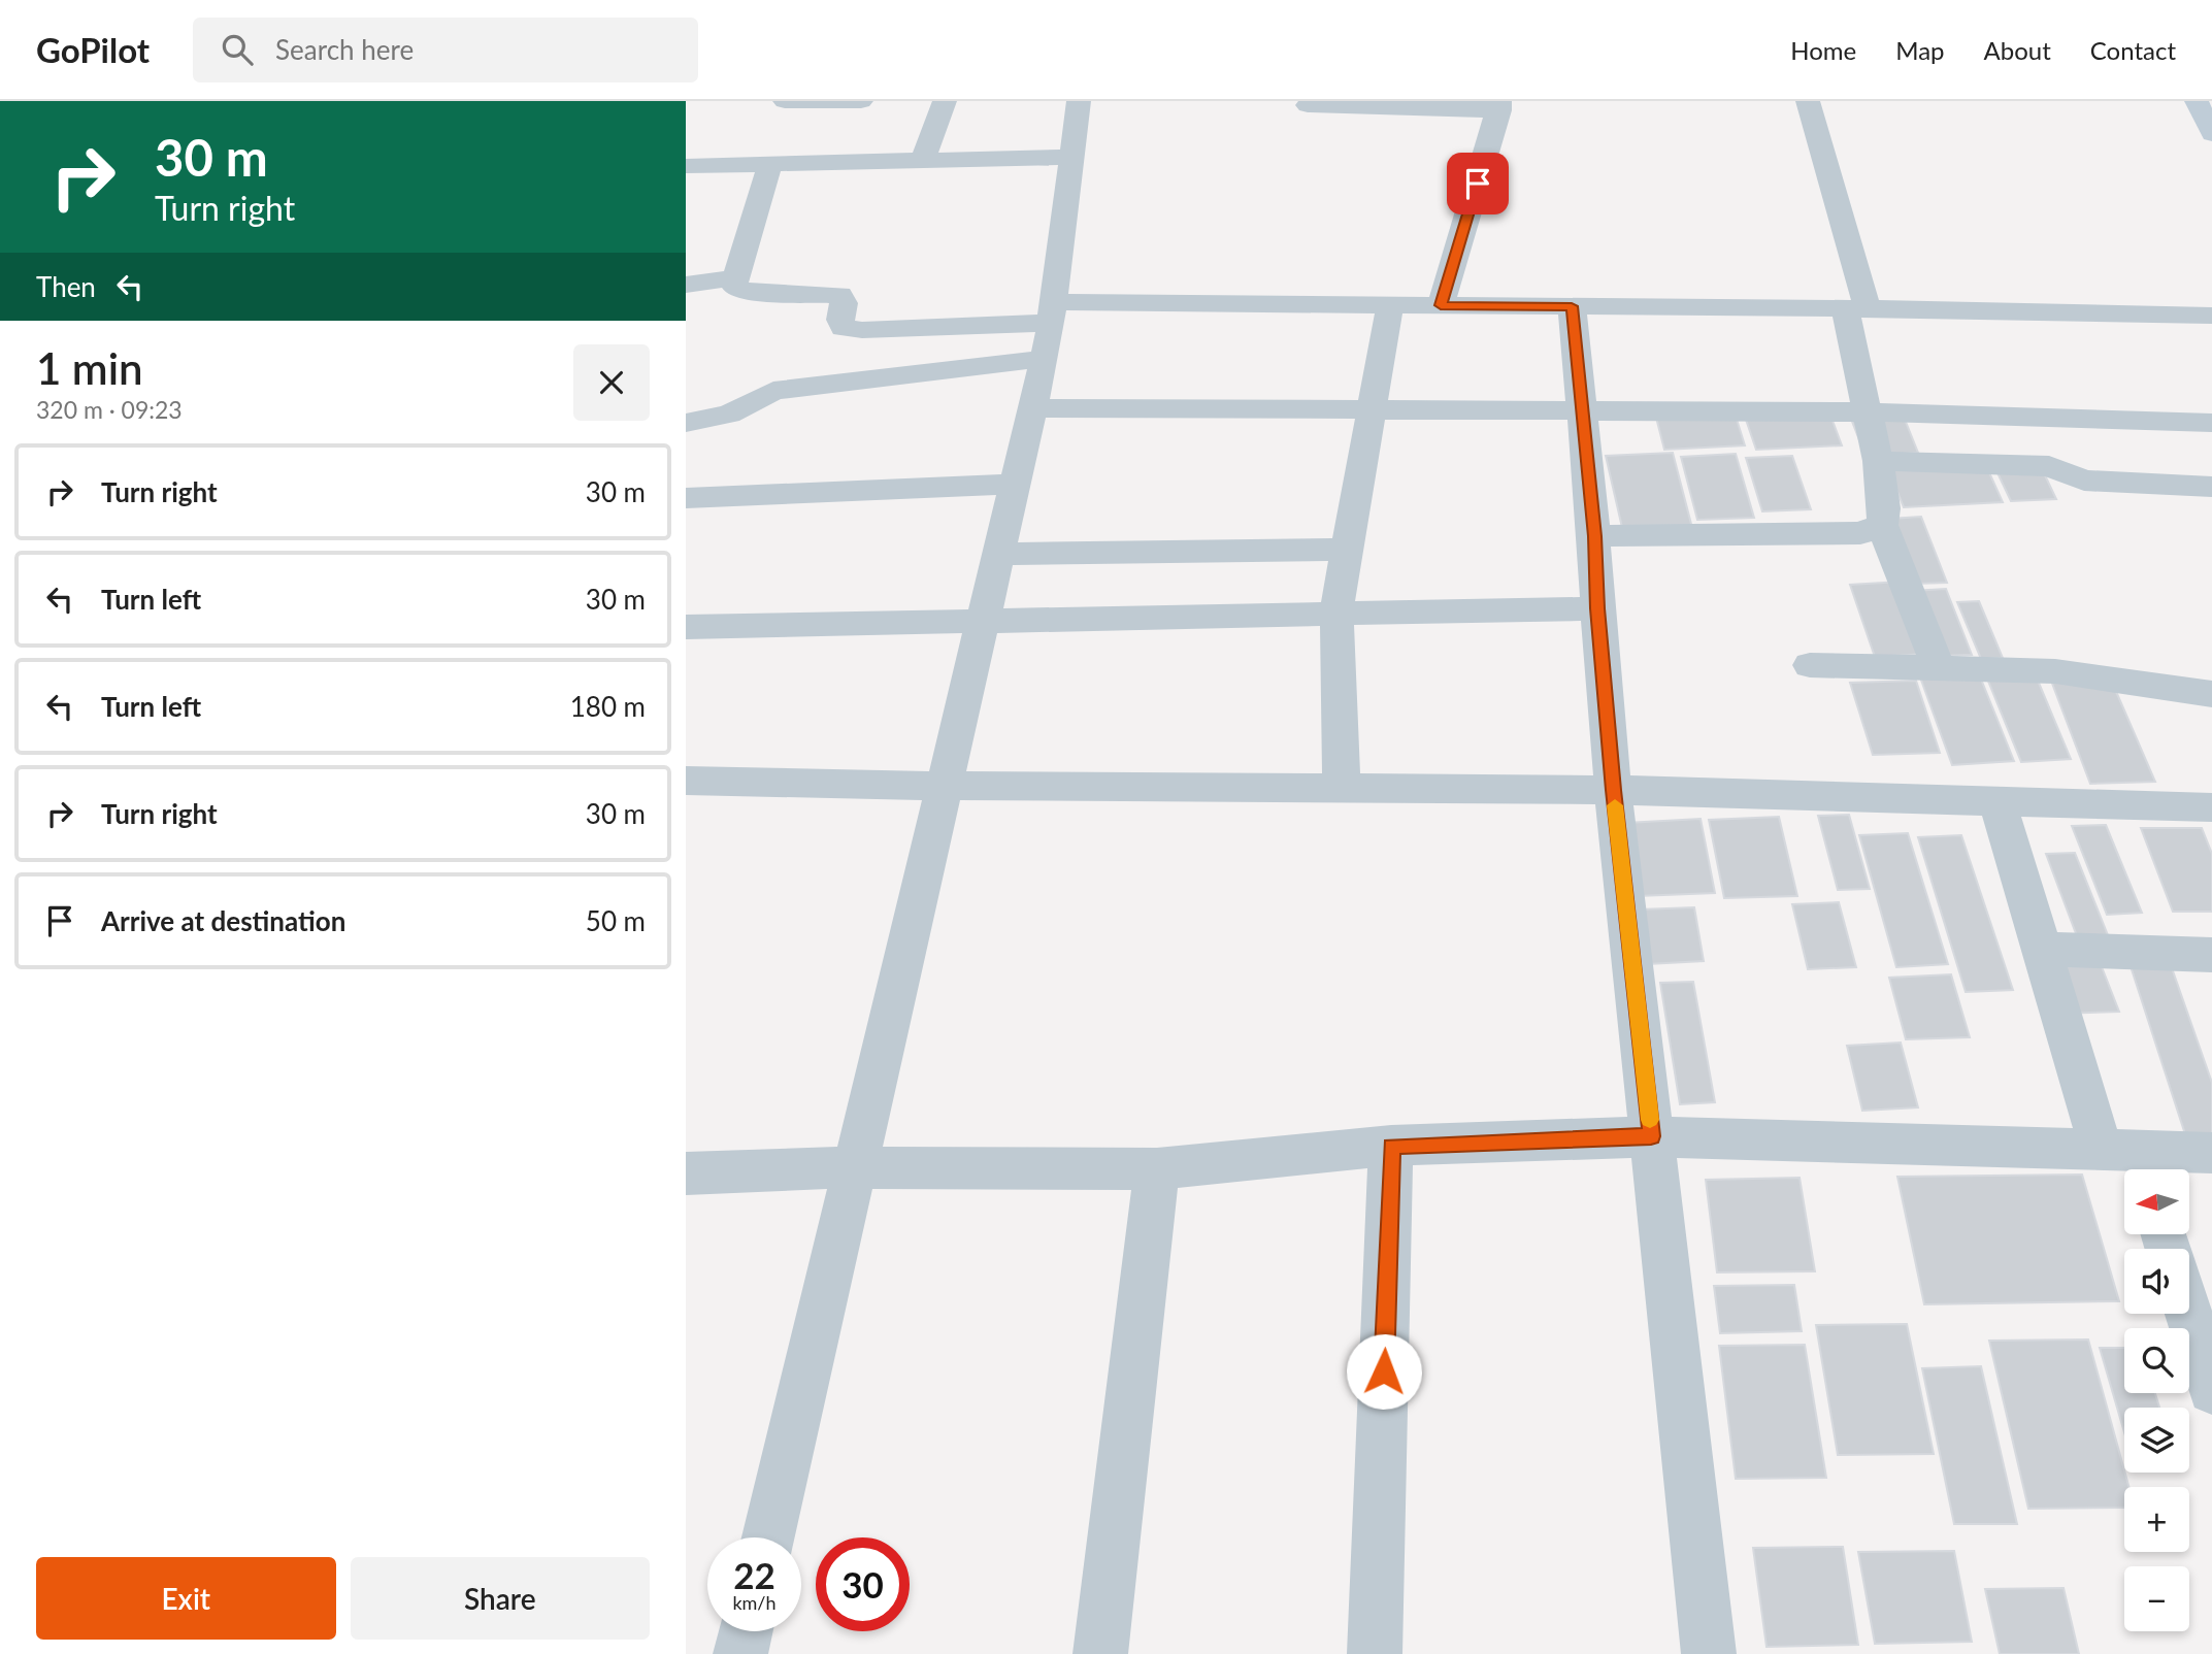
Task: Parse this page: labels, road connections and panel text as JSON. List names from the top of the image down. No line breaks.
{"north":"left","page":{"header":"GoPilot","search":"Search here","nav":["Home","Map","About","Contact"],"turn":["30 m","Turn right"],"then":"Then","heading":["1 min","320 m · 09:23"],"list":[{"name":"Turn right","value":"30 m"},{"name":"Turn left","value":"30 m"},{"name":"Turn left","value":"180 m"},{"name":"Turn right","value":"30 m"},{"name":"Arrive at destination","value":"50 m"}],"map_buttons":["+","−"],"speed":"22 km/h","limit":"30","buttons":["Exit","Share"]}}
